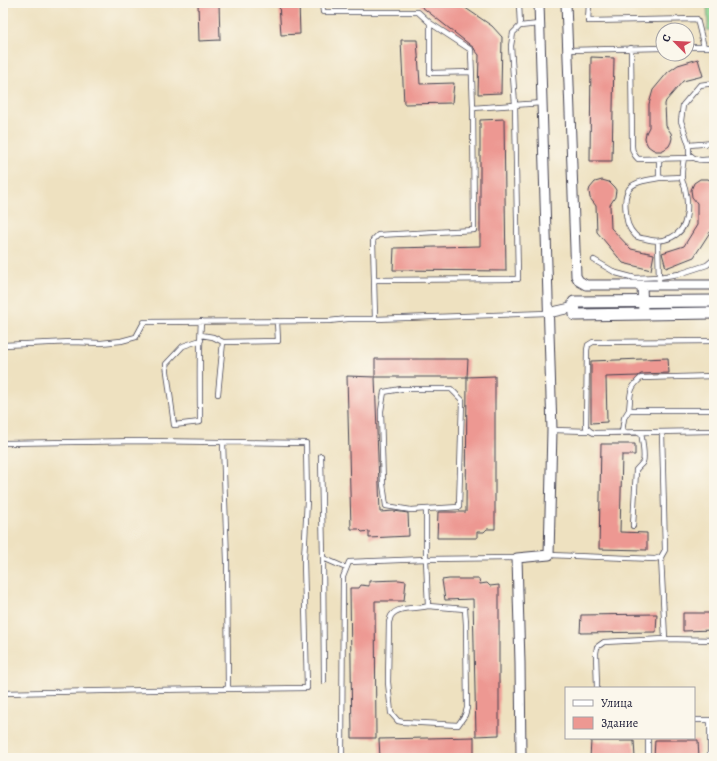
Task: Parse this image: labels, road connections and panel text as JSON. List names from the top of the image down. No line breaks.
{"legend":["Улица","Здание"],"north":"top left"}
